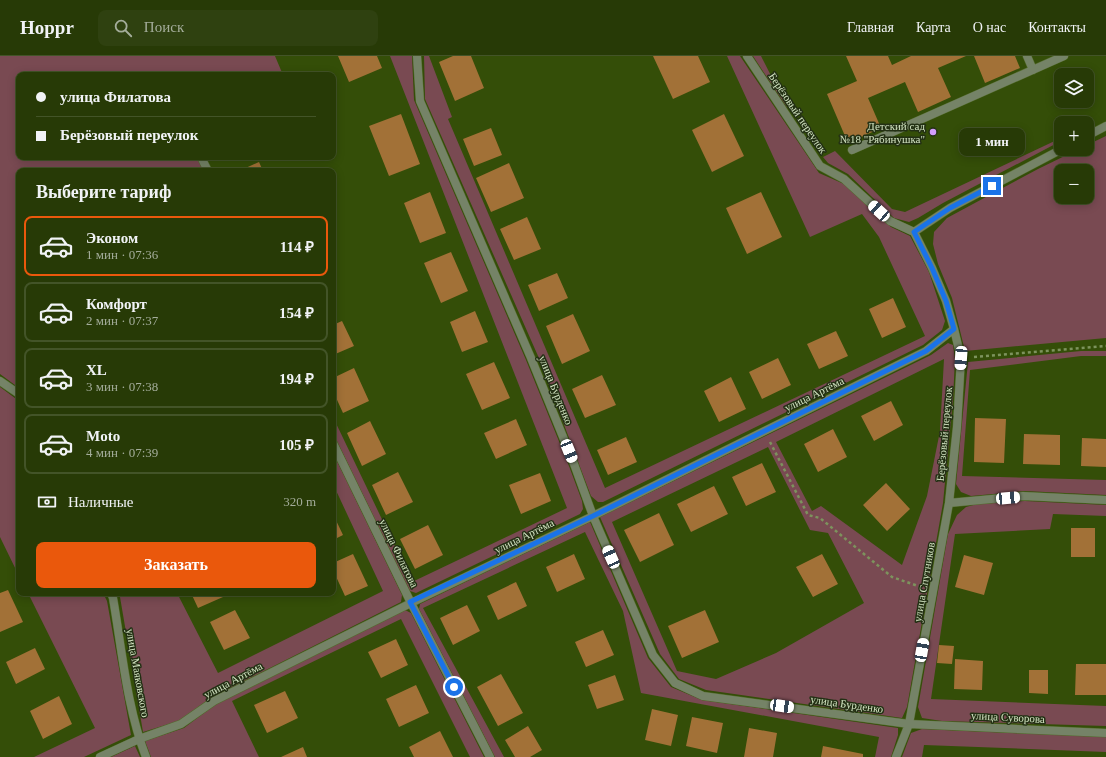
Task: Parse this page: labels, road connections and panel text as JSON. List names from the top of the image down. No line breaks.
{"streets":{"street":["Берёзовый переулок","улица Бурденко","улица Артёма","улица Филатова","улица Спутников","улица Маяковского","улица Суворова"]},"crossings":[["Берёзовый переулок","улица Артёма"],["Берёзовый переулок","улица Спутников"],["улица Бурденко","улица Артёма"],["улица Бурденко","улица Спутников"],["улица Бурденко","улица Суворова"],["улица Артёма","улица Филатова"],["улица Артёма","улица Маяковского"],["улица Спутников","улица Суворова"]],"places":["Детский сад №18 \"Рябинушка\""],"page":{"header":"Hoppr","search":"Поиск","nav":["Главная","Карта","О нас","Контакты"],"map_buttons":["+","−"],"banner":["улица Филатова","Берёзовый переулок"],"bubble":"1 мин","heading":"Выберите тариф","list":[{"name":"Эконом","note":"1 мин · 07:36","value":"114 ₽"},{"name":"Комфорт","note":"2 мин · 07:37","value":"154 ₽"},{"name":"XL","note":"3 мин · 07:38","value":"194 ₽"},{"name":"Moto","note":"4 мин · 07:39","value":"105 ₽"}],"pay":["Наличные","320 m"],"buttons":"Заказать"}}
